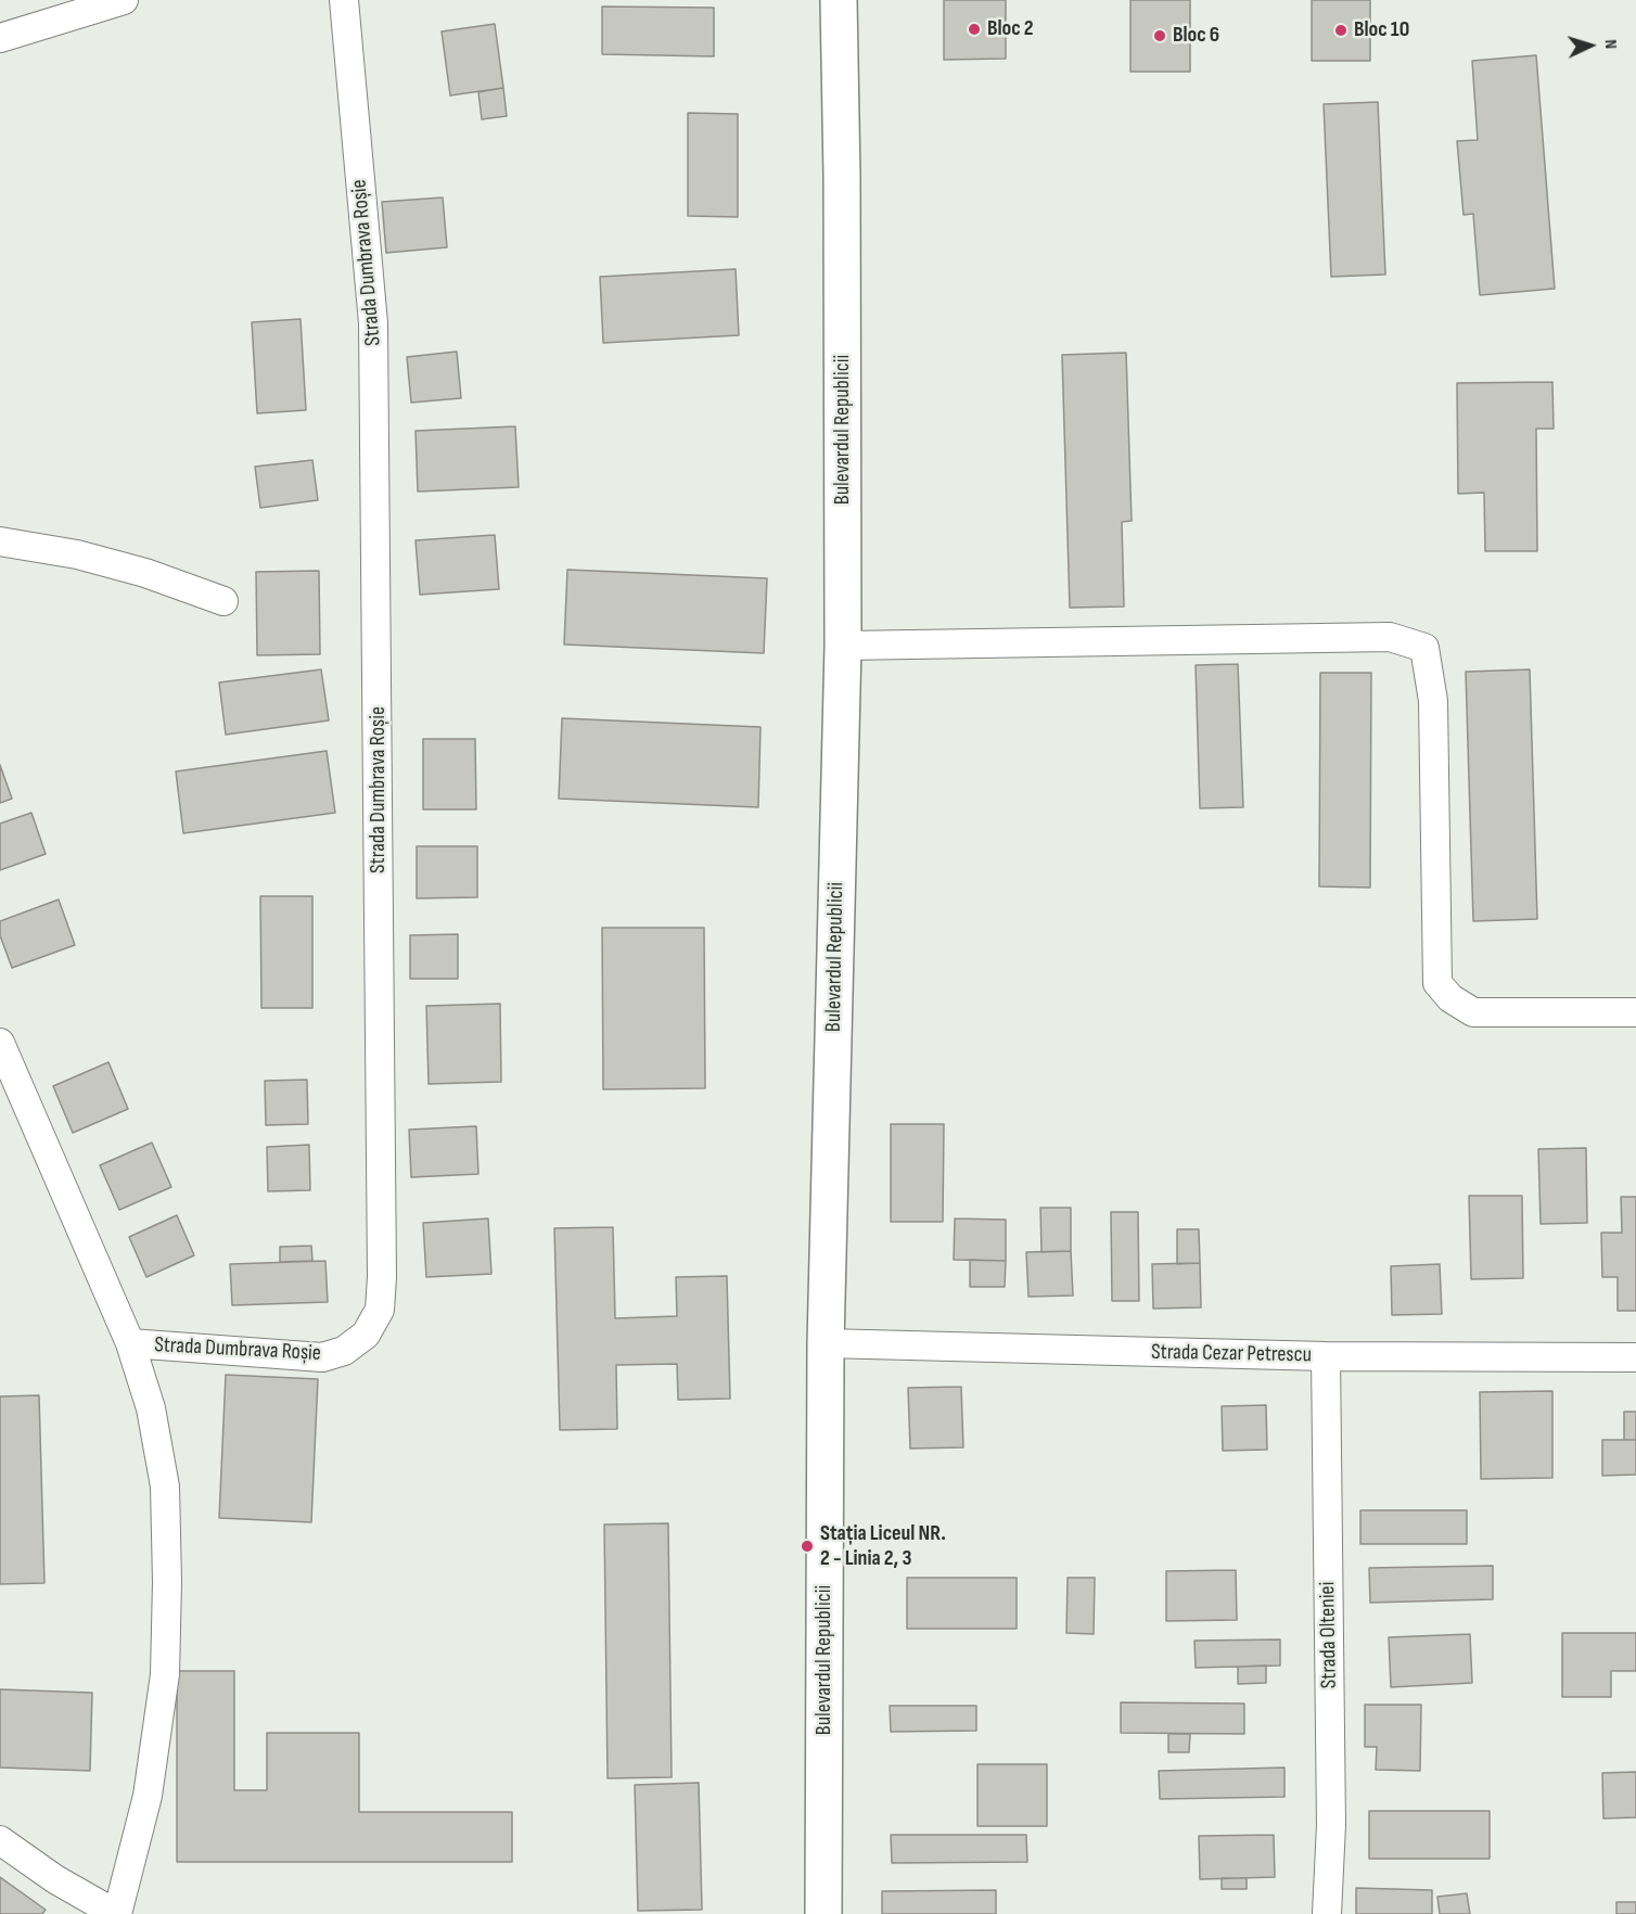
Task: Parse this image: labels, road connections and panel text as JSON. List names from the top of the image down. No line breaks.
{"streets":{"main road":["Bulevardul Republicii"],"street":["Strada Dumbrava Roșie","Strada Cezar Petrescu","Strada Olteniei"]},"crossings":[["Bulevardul Republicii","Strada Cezar Petrescu"],["Strada Cezar Petrescu","Strada Olteniei"]],"places":["Bloc 2","Bloc 10","Bloc 6","Stația Liceul NR. 2 - Linia 2, 3"],"north":"right"}
